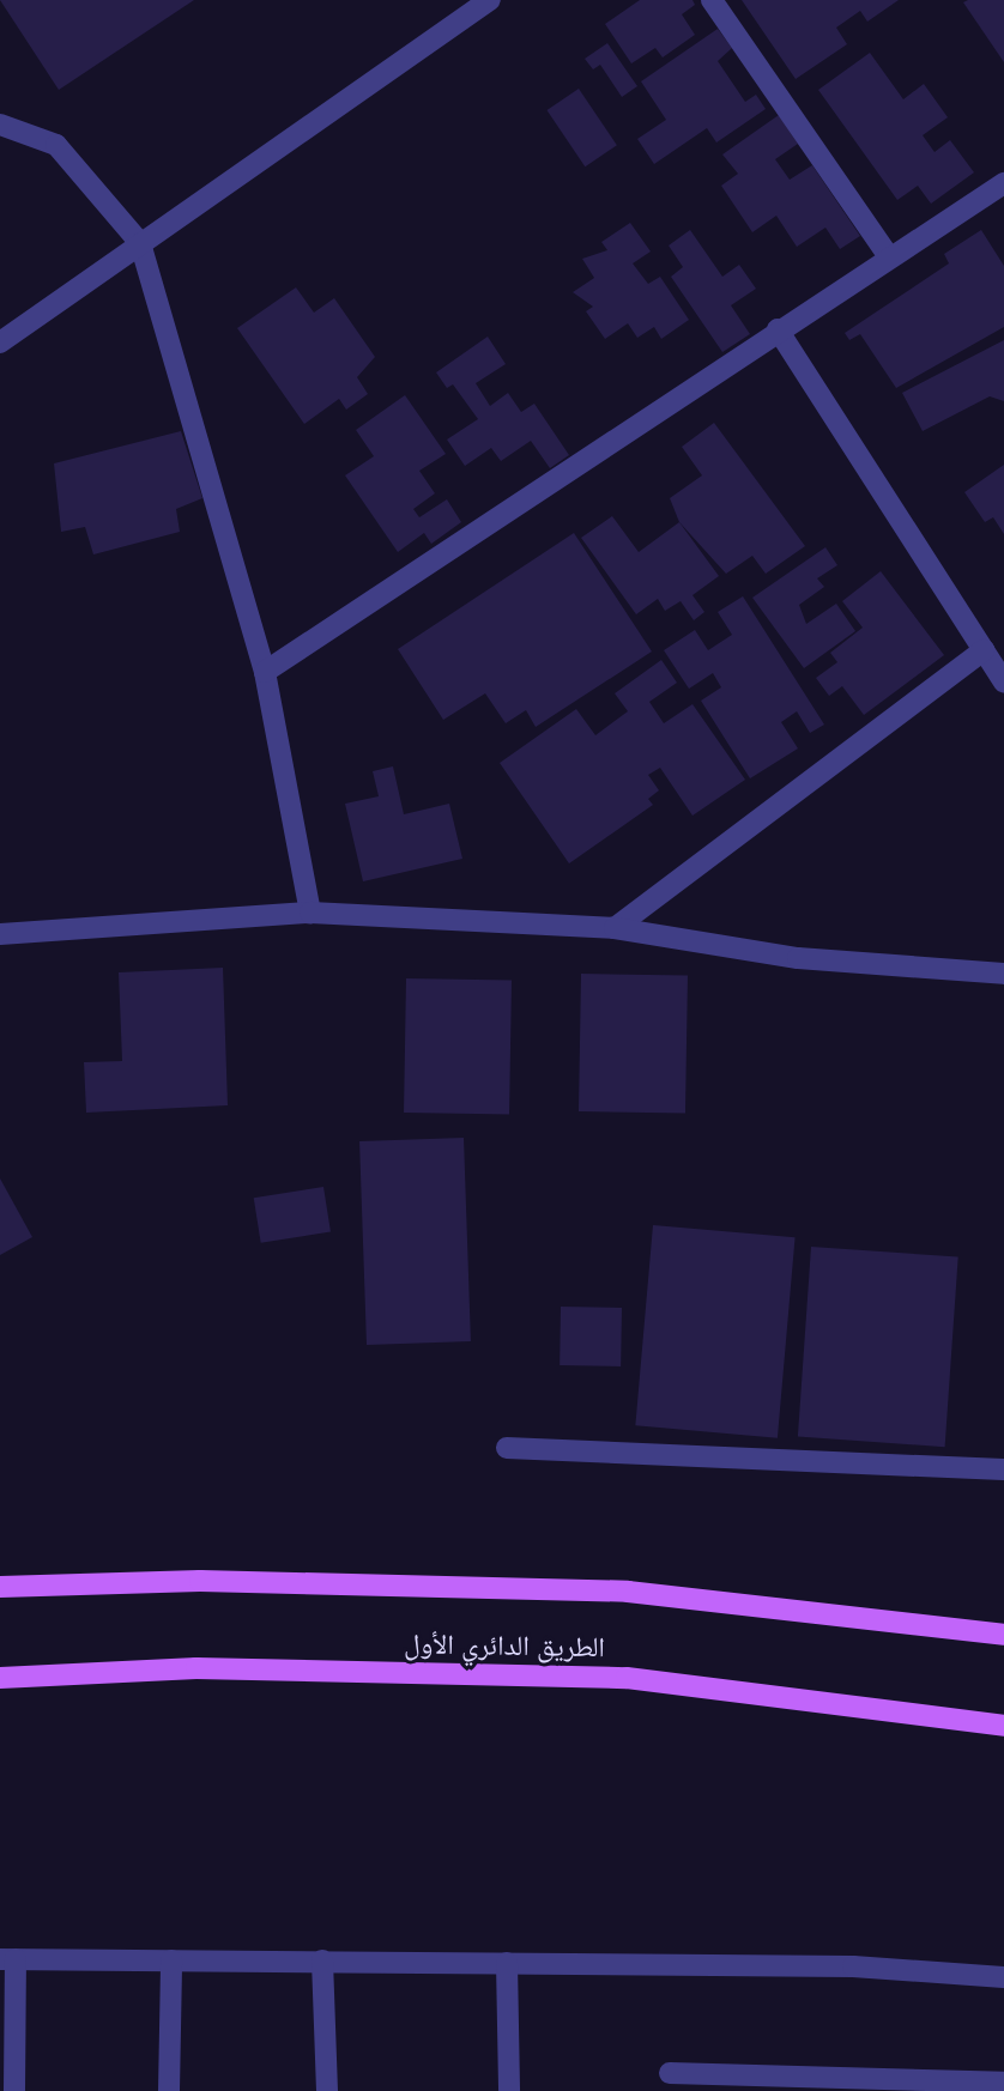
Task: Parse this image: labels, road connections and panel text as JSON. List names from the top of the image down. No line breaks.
{"streets":{"main road":["الطريق الدائري الأول"]}}
